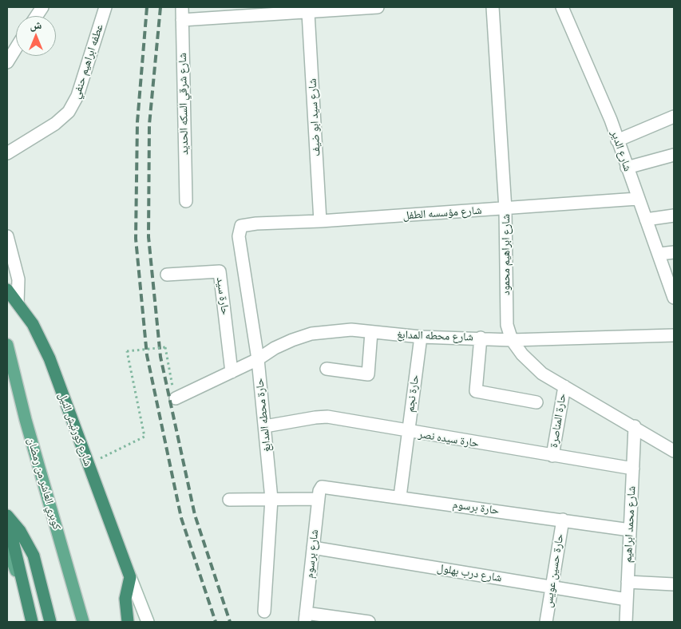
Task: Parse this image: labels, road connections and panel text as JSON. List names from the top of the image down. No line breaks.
{"streets":{"highway":["شارع كورنيش النيل"],"main road":["كوبري العاشر من رمضان"],"street":["عطفه ابراهيم حنفي","شارع شرقي السكه الحديد","شارع سيد ابو ضيف","شارع الدير","شارع مؤسسه الطفل","شارع ابراهيم محمود","حارة سيد","شارع محطه المدابغ","حارة نجم","حارة محطه المدابغ","حارة المناصرة","حارة سيده نصر","حارة برسوم","شارع محمد ابراهيم","شارع برسوم","حارة حسين عويس","شارع درب بهلول"]},"crossings":[["شارع سيد ابو ضيف","شارع مؤسسه الطفل"],["شارع الدير","شارع مؤسسه الطفل"],["شارع مؤسسه الطفل","شارع ابراهيم محمود"],["شارع مؤسسه الطفل","حارة محطه المدابغ"],["شارع ابراهيم محمود","شارع محطه المدابغ"],["حارة سيد","شارع محطه المدابغ"],["شارع محطه المدابغ","حارة نجم"],["شارع محطه المدابغ","حارة محطه المدابغ"],["حارة نجم","حارة سيده نصر"],["حارة نجم","حارة برسوم"],["حارة محطه المدابغ","حارة سيده نصر"],["حارة محطه المدابغ","حارة برسوم"],["حارة المناصرة","حارة سيده نصر"],["حارة سيده نصر","شارع محمد ابراهيم"],["حارة برسوم","شارع محمد ابراهيم"],["حارة برسوم","شارع برسوم"],["حارة برسوم","حارة حسين عويس"],["شارع محمد ابراهيم","شارع درب بهلول"],["شارع برسوم","شارع درب بهلول"],["حارة حسين عويس","شارع درب بهلول"]],"north":"top"}
